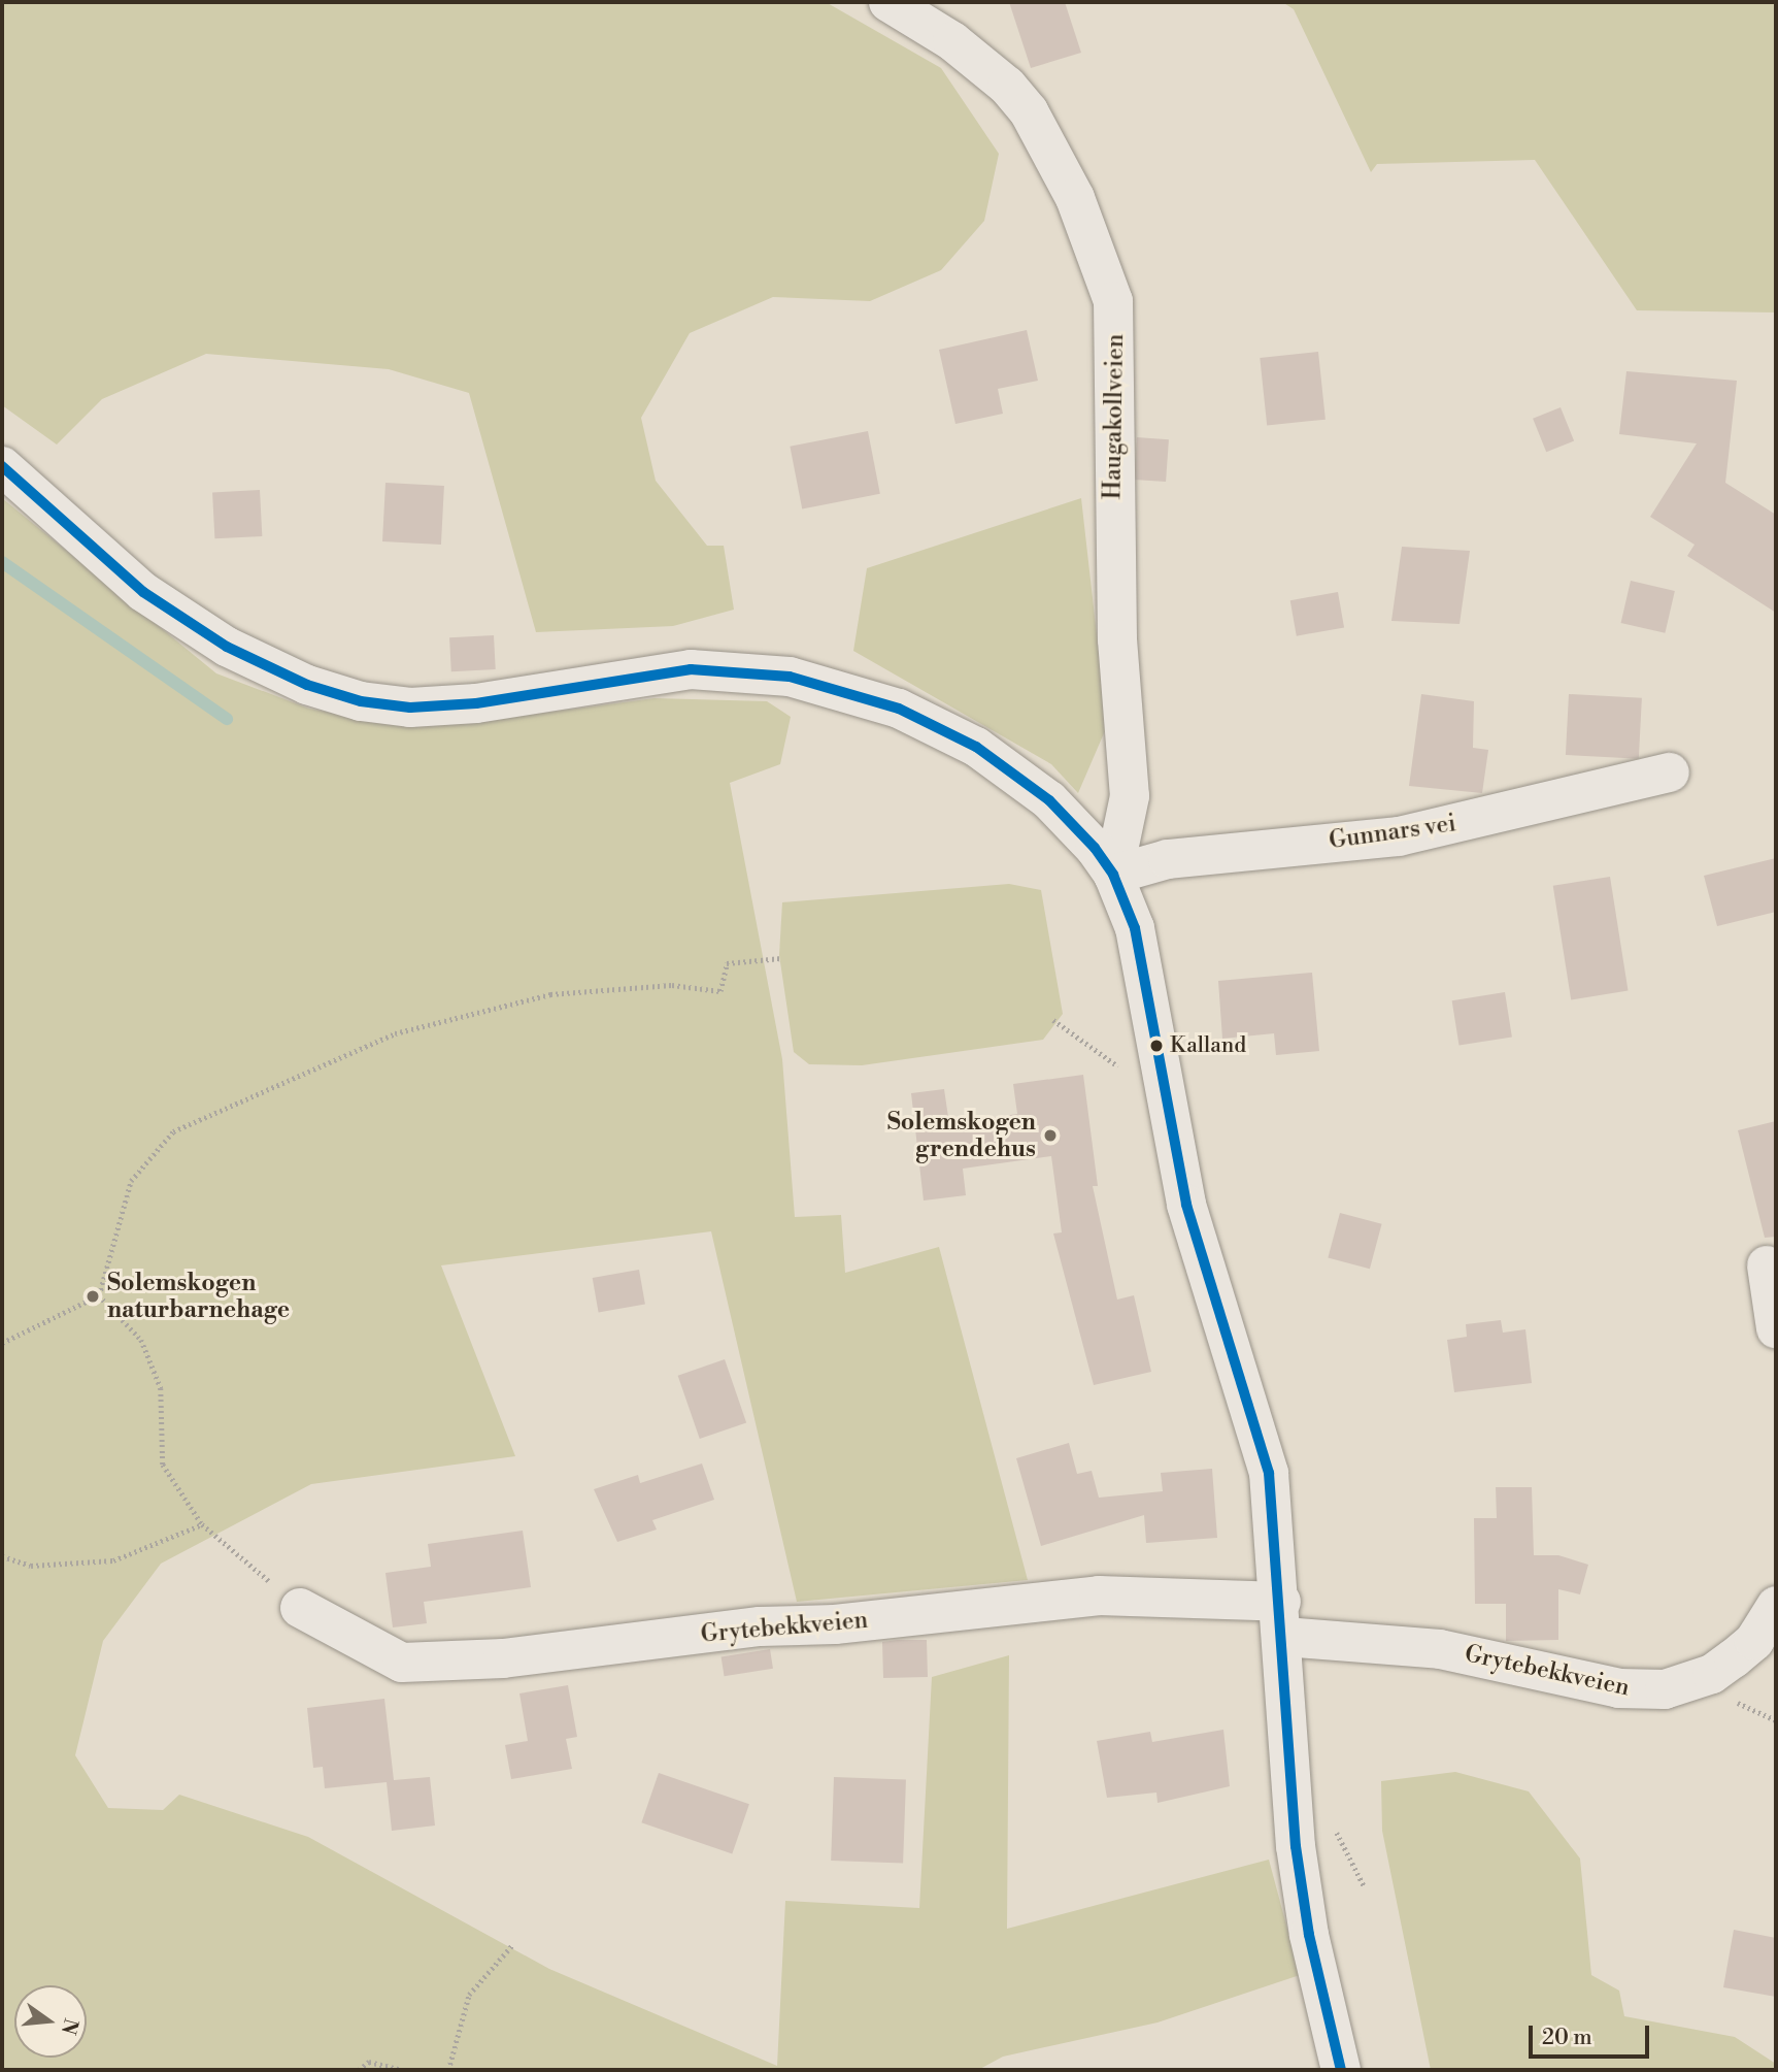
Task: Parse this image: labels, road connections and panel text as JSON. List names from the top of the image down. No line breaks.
{"streets":{"street":["Haugakollveien","Gunnars vei","Grytebekkveien"]},"crossings":[["Haugakollveien","Gunnars vei"]],"places":["Kalland","Solemskogen grendehus","Solemskogen naturbarnehage"],"scale_bar":"20 m","north":"right"}
